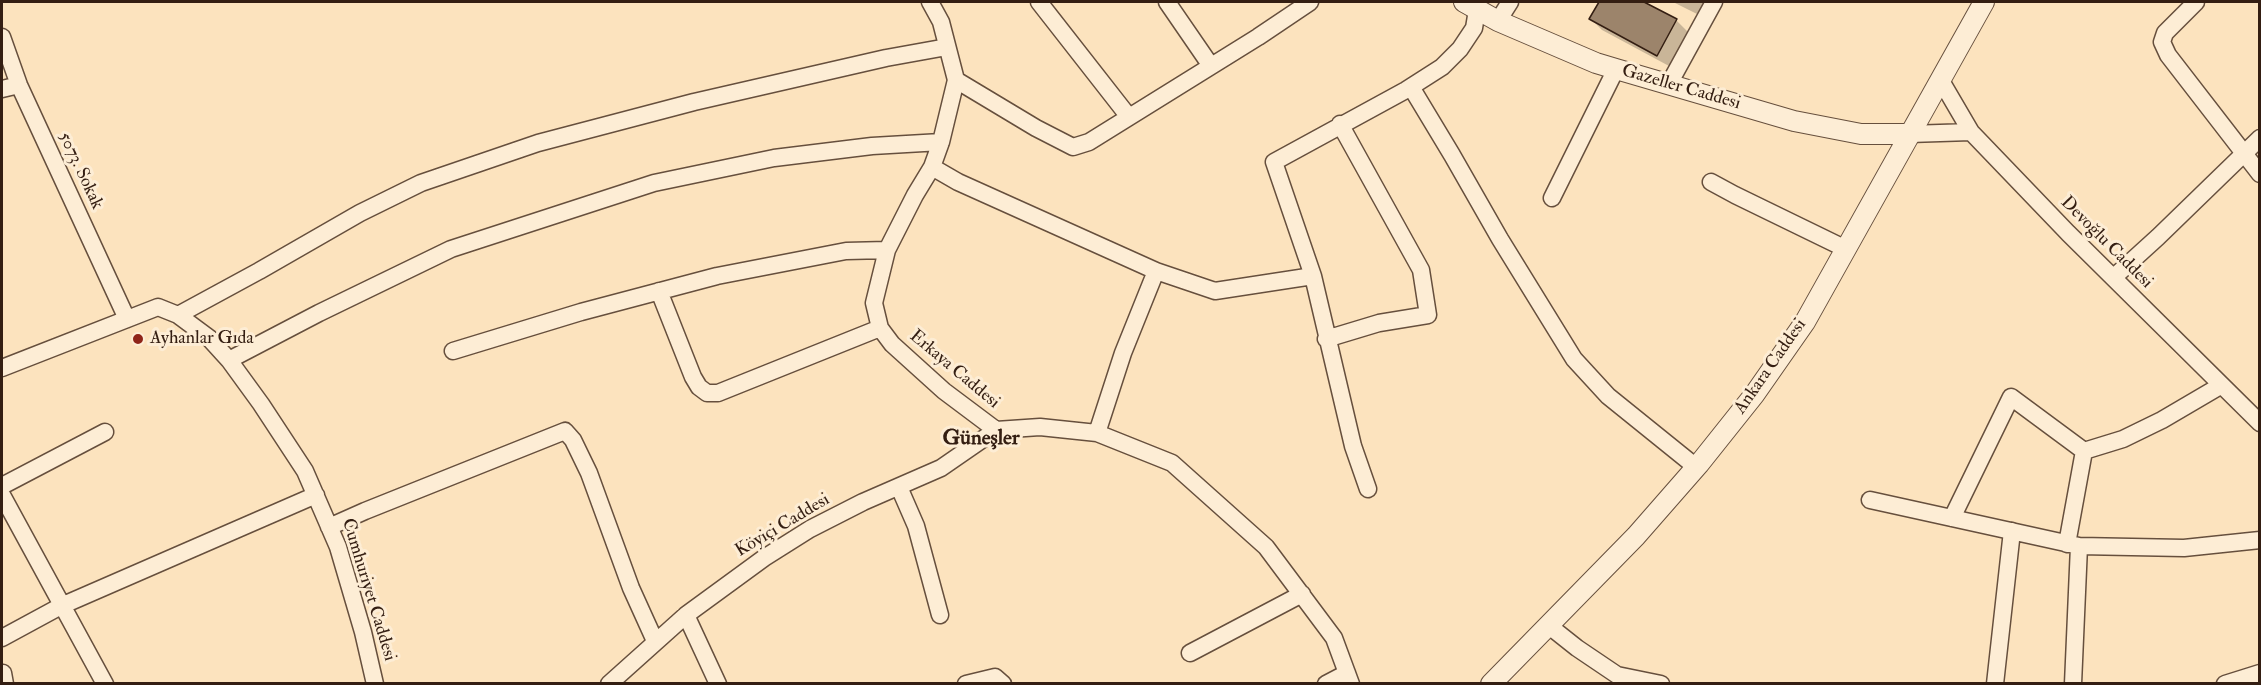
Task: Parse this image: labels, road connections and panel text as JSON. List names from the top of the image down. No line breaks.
{"streets":{"street":["Gazeller Caddesi","5073. Sokak","Devoğlu Caddesi","Ankara Caddesi","Erkaya Caddesi","Köyiçi Caddesi","Cumhuriyet Caddesi"]},"crossings":[["Gazeller Caddesi","Ankara Caddesi"],["5073. Sokak","Cumhuriyet Caddesi"],["Devoğlu Caddesi","Ankara Caddesi"],["Erkaya Caddesi","Köyiçi Caddesi"]],"districts":["Güneşler"],"places":["Ayhanlar Gıda"]}
